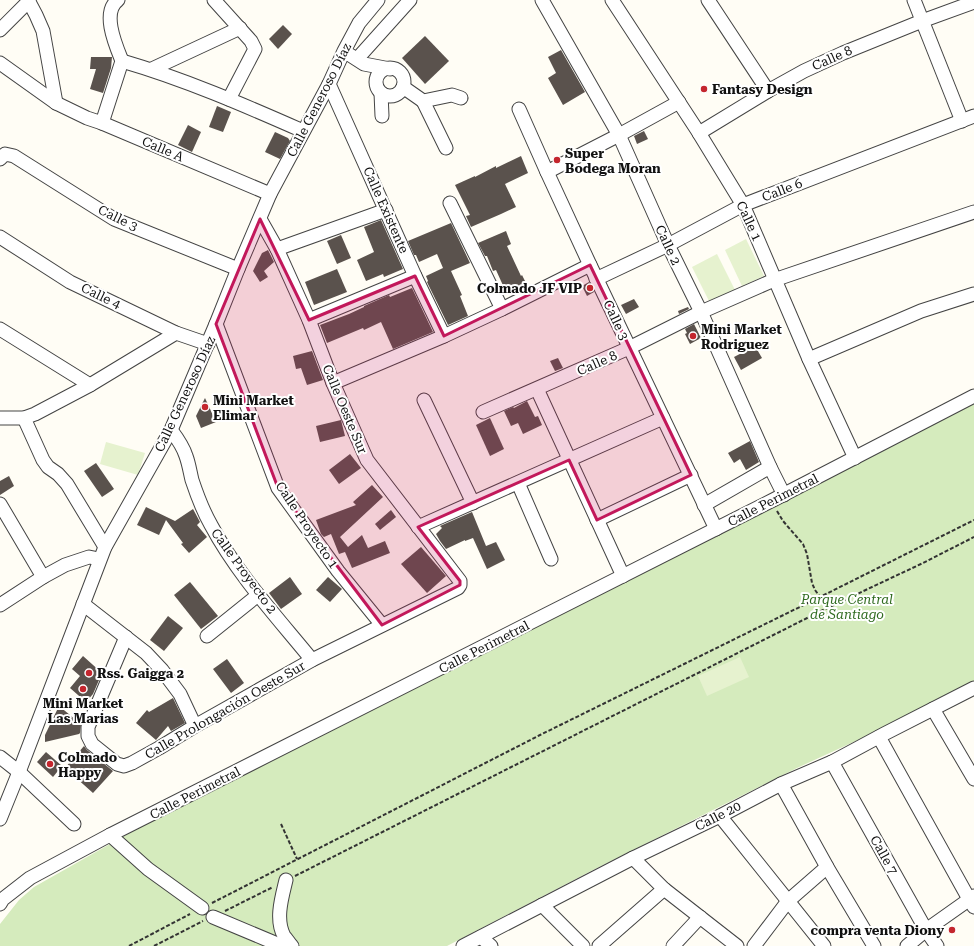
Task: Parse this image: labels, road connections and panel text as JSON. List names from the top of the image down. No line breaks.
{"streets":{"street":["Calle 8","Calle Generoso Díaz","Calle A","Calle 6","Calle Existente","Calle 3","Calle 1","Calle 2","Calle 4","Calle Oeste Sur","Calle Perimetral","Calle Proyecto 1","Calle Proyecto 2","Calle Prolongación Oeste Sur","Calle 20","Calle 7"]},"crossings":[["Calle 8","Calle 3"],["Calle 8","Calle 1"],["Calle 8","Calle 2"],["Calle Generoso Díaz","Calle A"],["Calle Generoso Díaz","Calle Existente"],["Calle Generoso Díaz","Calle 3"],["Calle Generoso Díaz","Calle 4"],["Calle Generoso Díaz","Calle Oeste Sur"],["Calle Generoso Díaz","Calle Proyecto 1"],["Calle Generoso Díaz","Calle Proyecto 2"],["Calle 6","Calle 3"],["Calle 6","Calle 1"],["Calle 6","Calle 2"],["Calle 3","Calle Perimetral"],["Calle 1","Calle Perimetral"],["Calle 2","Calle Perimetral"],["Calle Oeste Sur","Calle Prolongación Oeste Sur"],["Calle Proyecto 1","Calle Prolongación Oeste Sur"],["Calle Proyecto 2","Calle Prolongación Oeste Sur"],["Calle 20","Calle 7"]],"parks":["Parque Central de Santiago"],"places":["Fantasy Design","Super Bodega Moran","Colmado JF VIP","Mini Market Rodriguez","Mini Market Elimar","Rss. Gaigga 2","Mini Market Las Marias","Colmado Happy","compra venta Diony"]}
